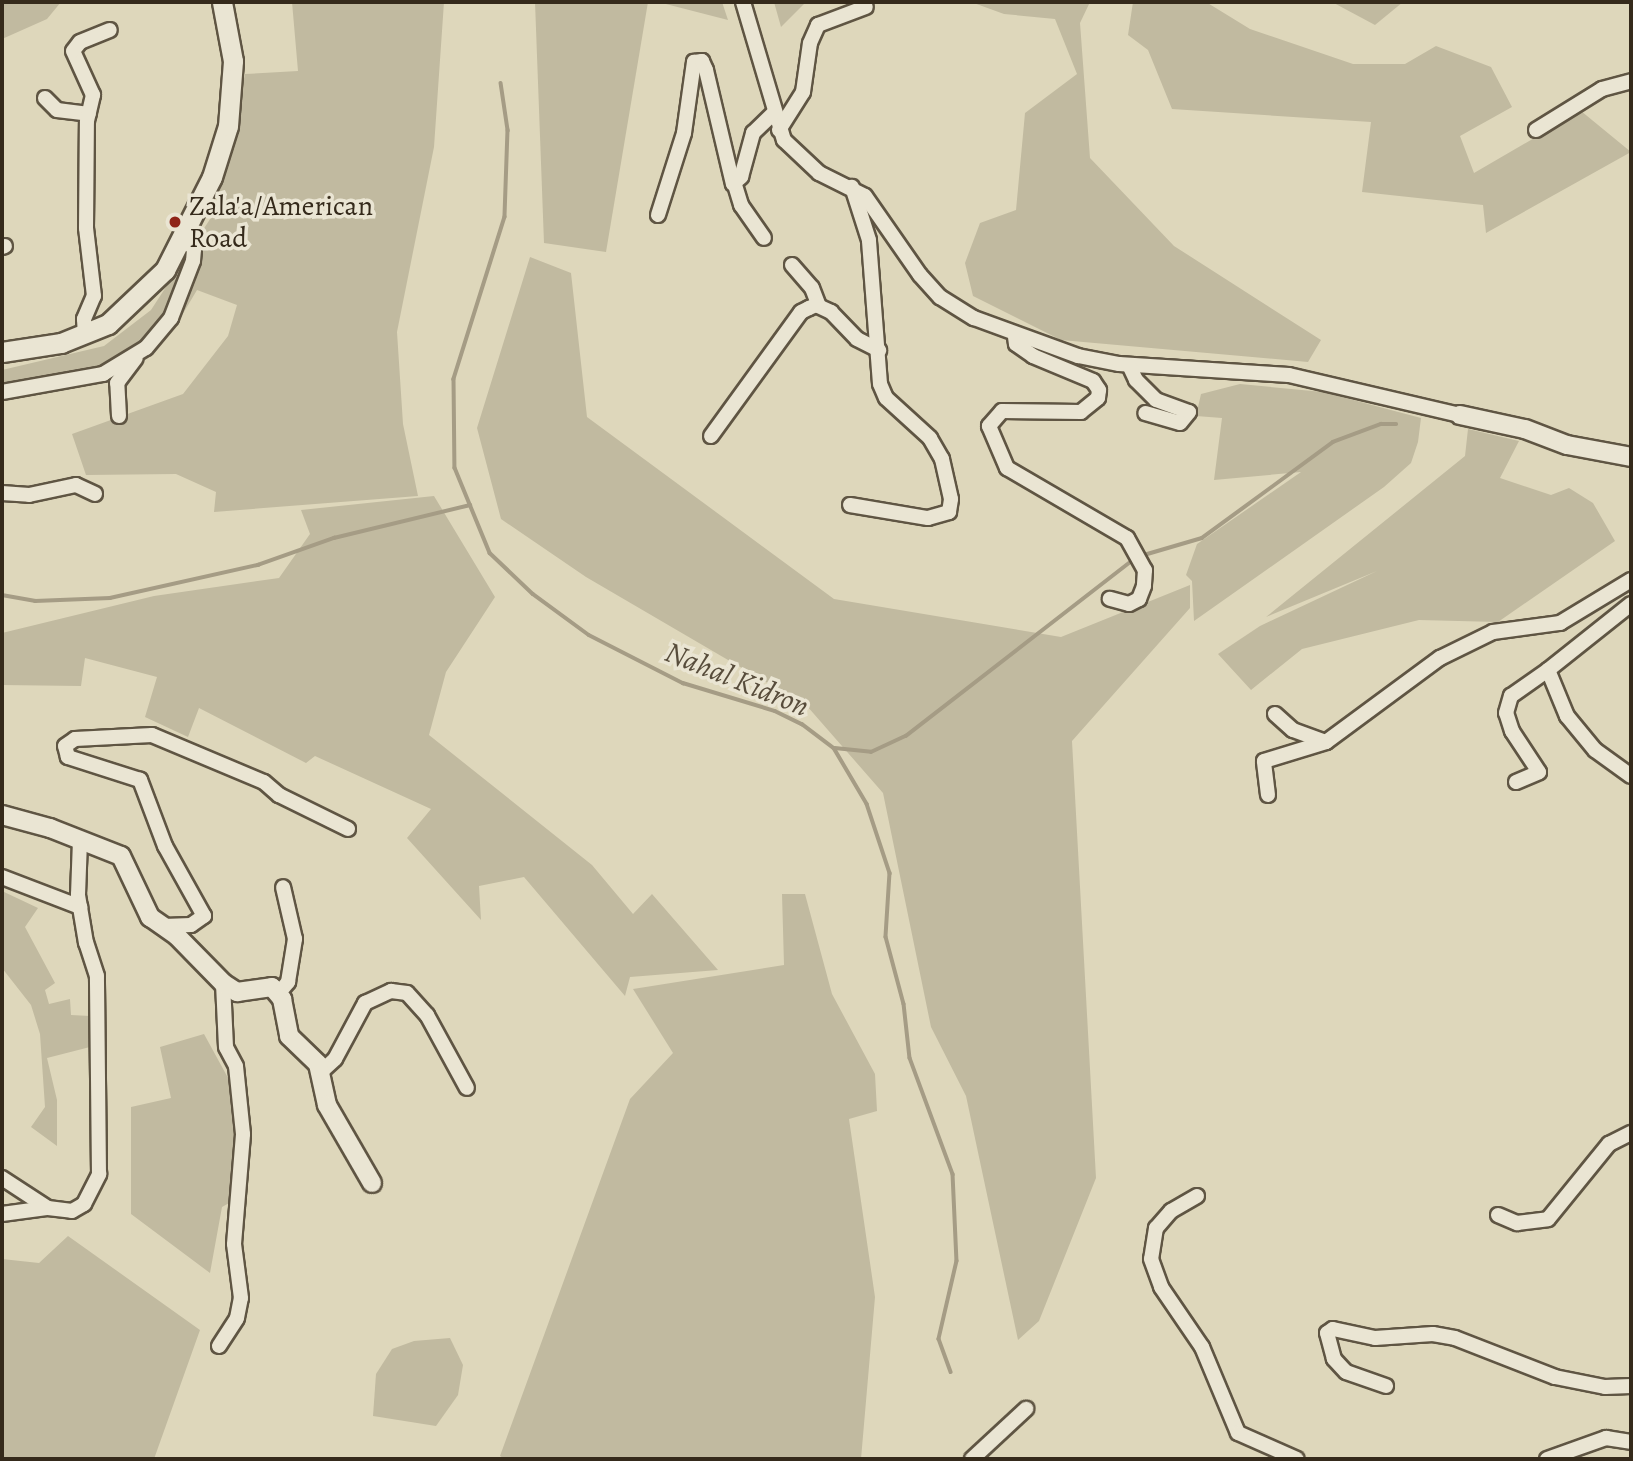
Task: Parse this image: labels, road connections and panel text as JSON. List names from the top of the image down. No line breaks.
{"water":["Nahal Kidron"],"places":["Zala'a/American Road"]}
